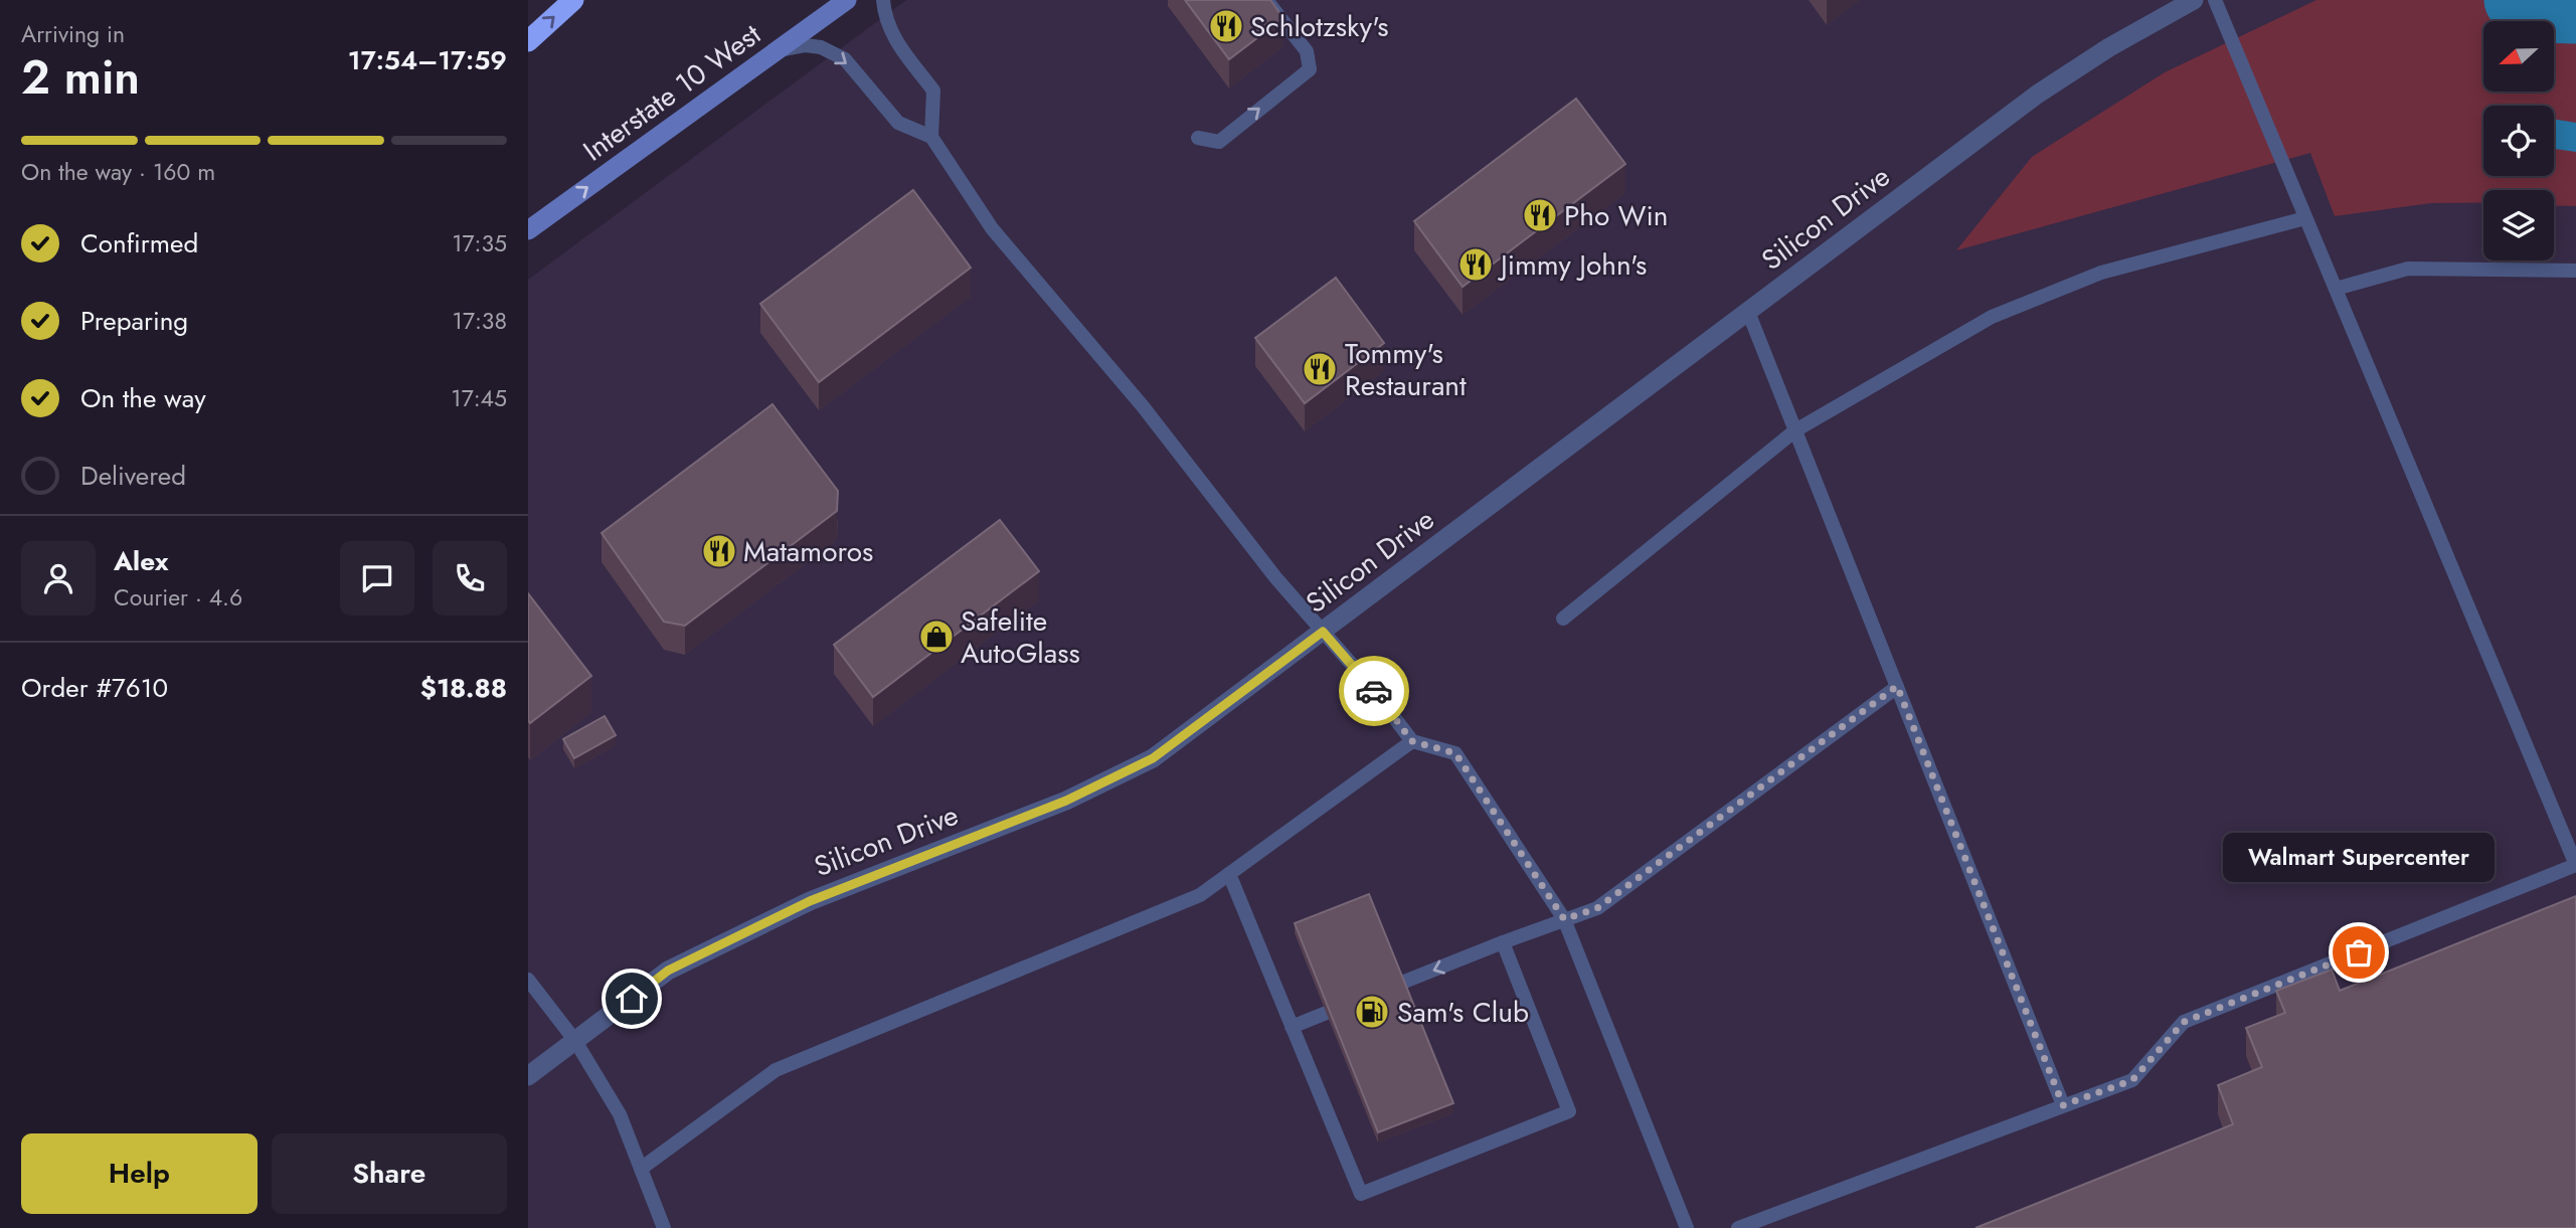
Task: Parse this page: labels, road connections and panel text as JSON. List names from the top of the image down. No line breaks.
{"streets":{"main road":["Interstate 10 West"],"street":["Silicon Drive"]},"one_way":["Interstate 10 West"],"places":{"restaurant":["Schlotzsky's","Pho Win","Jimmy John's","Tommy's Restaurant","Matamoros"],"shop":["Safelite AutoGlass"],"other":["Walmart Supercenter"],"fuel station":["Sam's Club"]},"north":"left","page":{"heading":["2 min","Arriving in","17:54–17:59"],"panel":["Alex","Courier · 4.6","Order #7610","$18.88"],"bar":"On the way · 160 m","list":[["Confirmed","17:35"],["Preparing","17:38"],["On the way","17:45"],"Delivered"],"bubble":"Walmart Supercenter","buttons":["Help","Share"]}}
